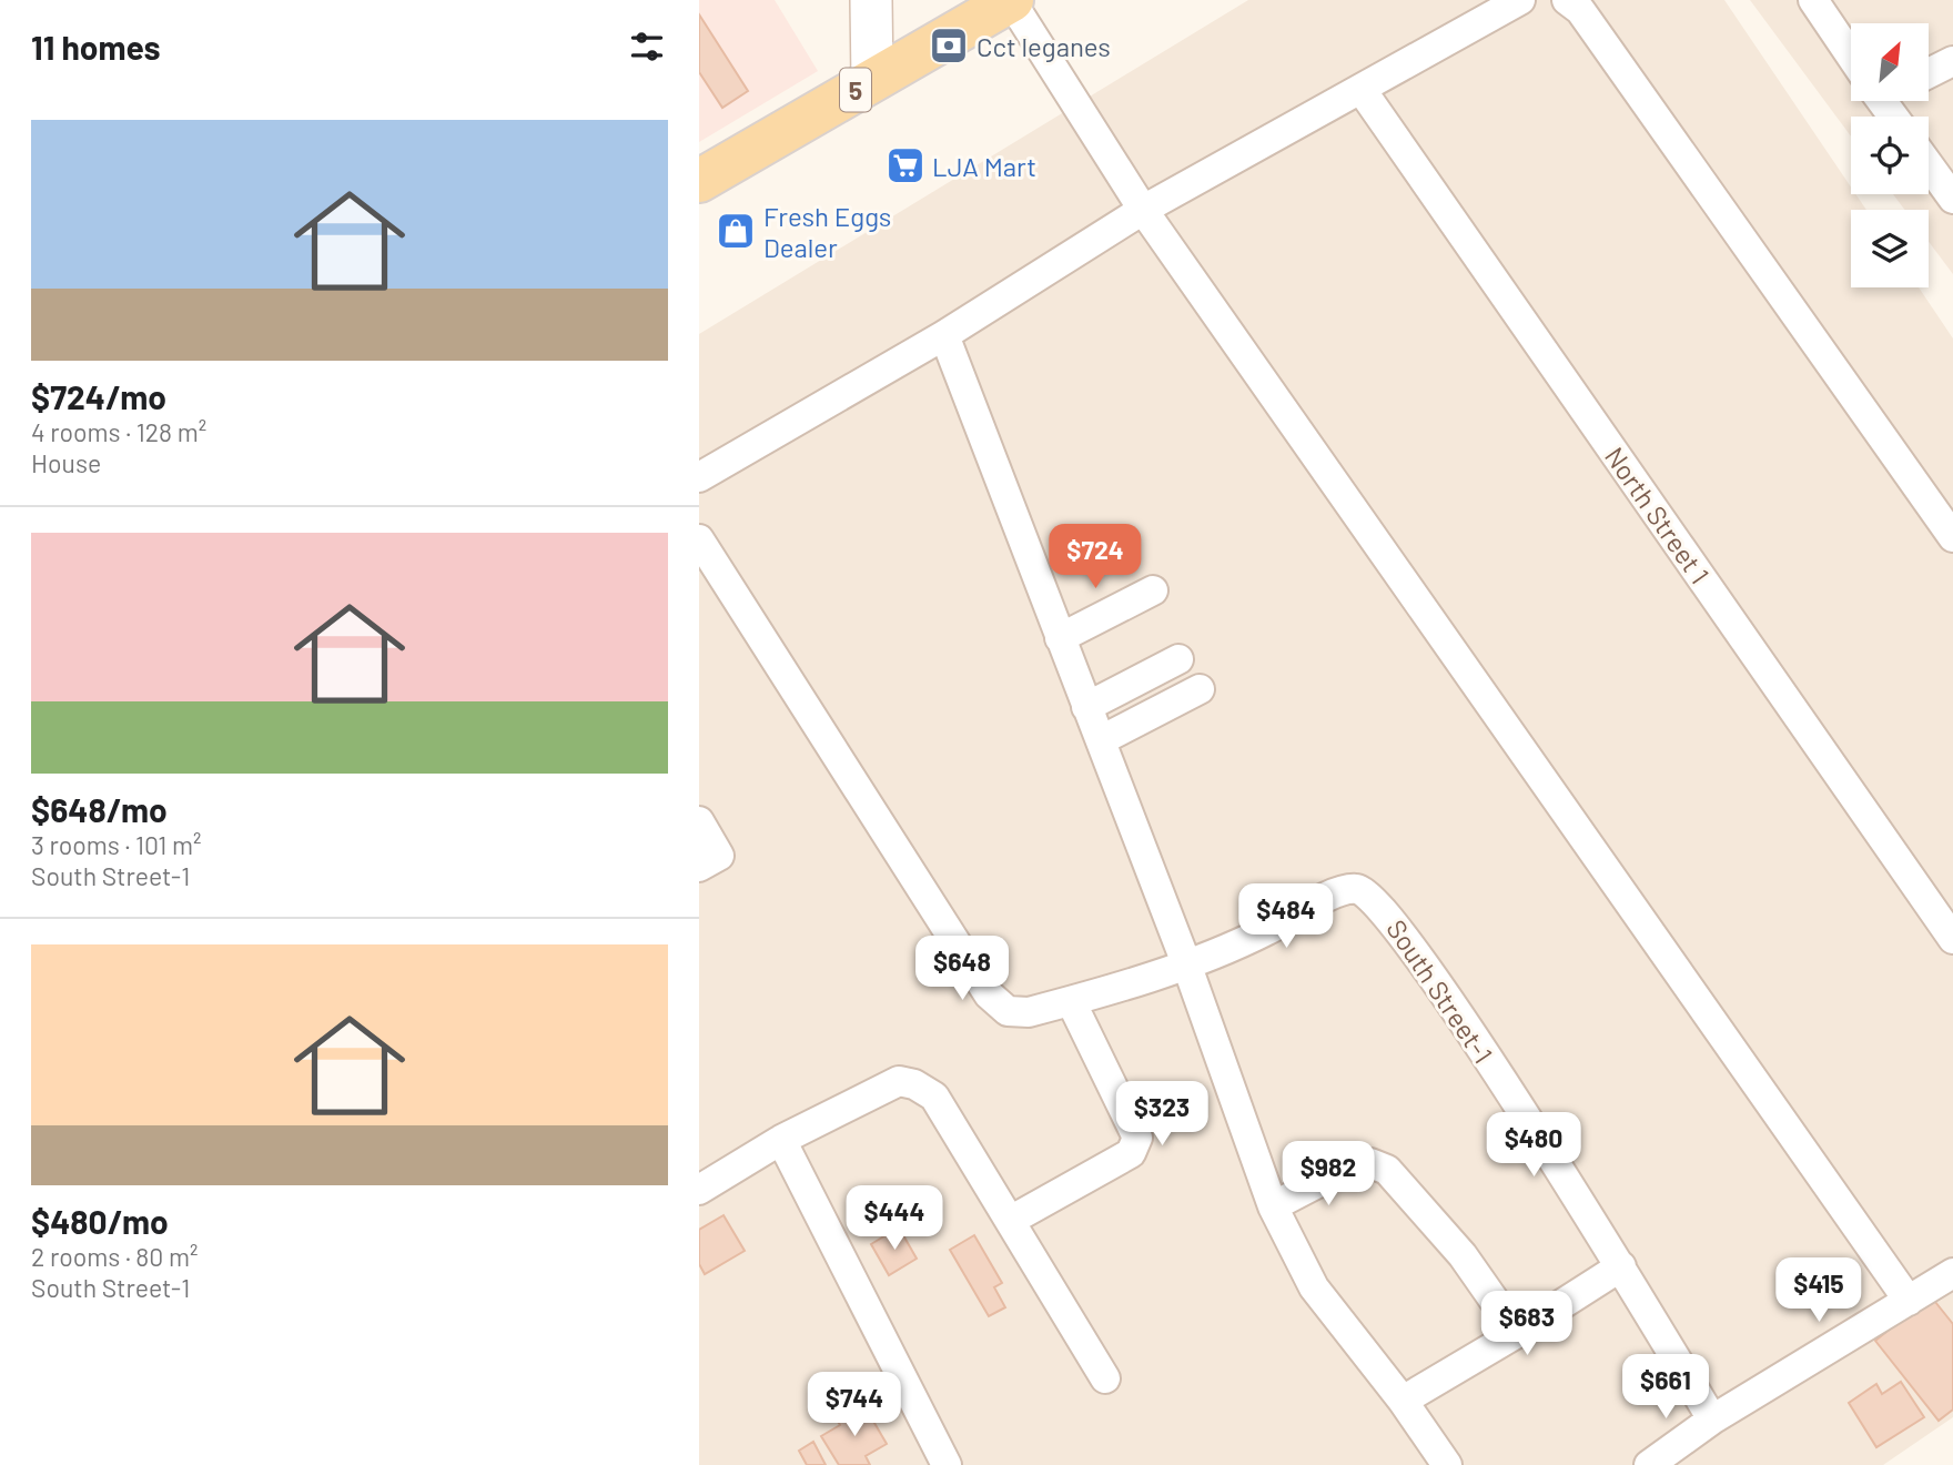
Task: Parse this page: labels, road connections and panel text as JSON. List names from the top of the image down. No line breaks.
{"streets":{"main road":["5"],"street":["North Street 1","South Street-1"]},"places":{"bank":["Cct leganes"],"supermarket":["LJA Mart"],"shop":["Fresh Eggs Dealer"]},"north":"top right","page":{"heading":"11 homes","list":[{"name":"$724/mo","note":"4 rooms · 128 m² · House"},{"name":"$648/mo","note":"3 rooms · 101 m² · South Street-1"},{"name":"$480/mo","note":"2 rooms · 80 m² · South Street-1"}],"price":["$724","$484","$648","$323","$480","$982","$444","$415","$683","$661","$744"]}}
